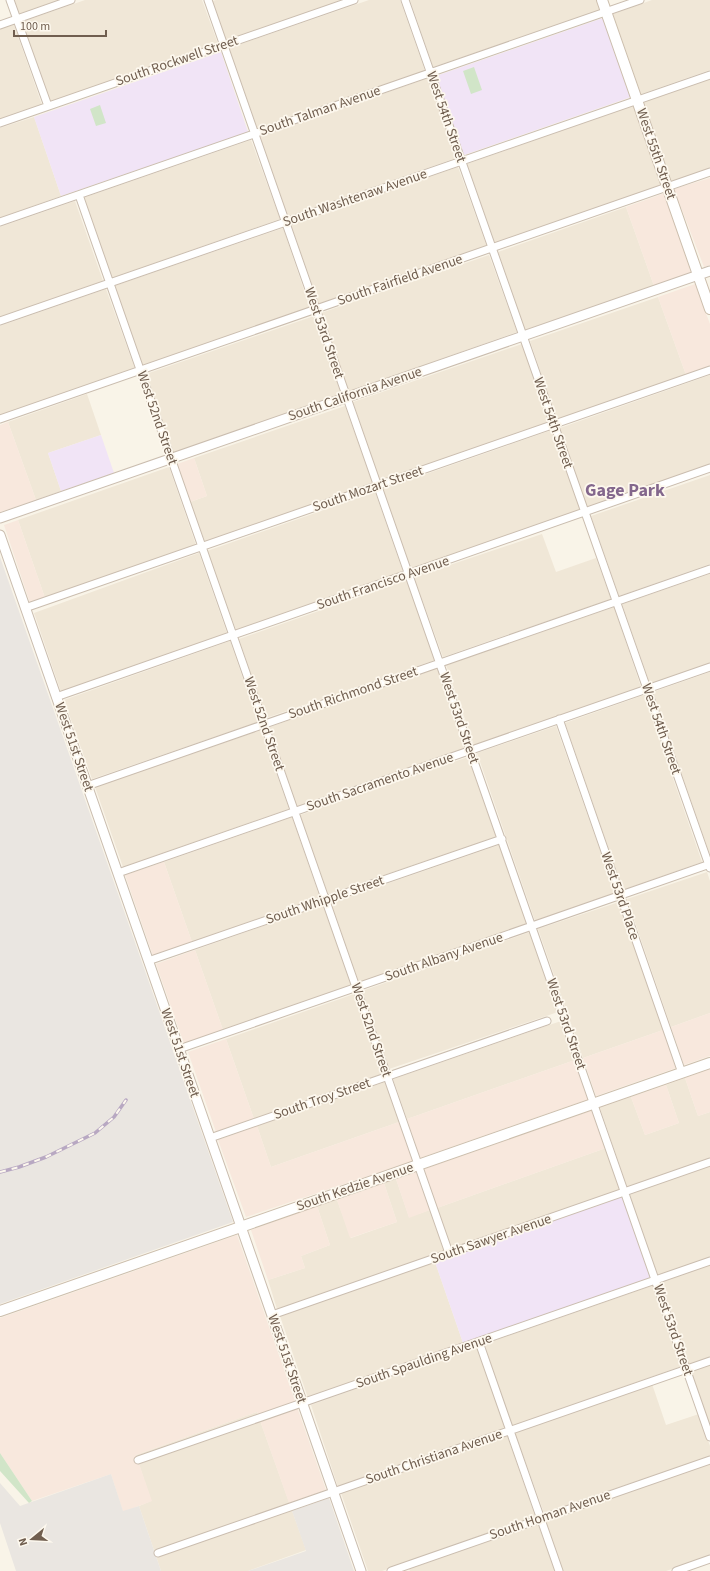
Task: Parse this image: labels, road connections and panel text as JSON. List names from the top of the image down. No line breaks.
{"streets":{"main road":["West 55th Street","South Kedzie Avenue"],"street":["South Rockwell Street","South Talman Avenue","West 54th Street","South Washtenaw Avenue","South Fairfield Avenue","West 53rd Street","South California Avenue","West 52nd Street","South Mozart Street","South Francisco Avenue","South Richmond Street","West 51st Street","South Sacramento Avenue","West 53rd Place","South Whipple Street","South Albany Avenue","South Troy Street","South Sawyer Avenue","South Spaulding Avenue","South Christiana Avenue","South Homan Avenue"]},"crossings":[["South Rockwell Street","West 53rd Street"],["South Talman Avenue","West 54th Street"],["South Talman Avenue","West 55th Street"],["South Talman Avenue","West 53rd Street"],["South Talman Avenue","West 52nd Street"],["West 54th Street","South Washtenaw Avenue"],["West 54th Street","South Fairfield Avenue"],["West 54th Street","South California Avenue"],["West 54th Street","South Mozart Street"],["West 54th Street","South Francisco Avenue"],["West 54th Street","South Richmond Street"],["West 54th Street","South Sacramento Avenue"],["West 54th Street","South Albany Avenue"],["West 55th Street","South Washtenaw Avenue"],["West 55th Street","South Fairfield Avenue"],["West 55th Street","South California Avenue"],["South Washtenaw Avenue","West 53rd Street"],["South Washtenaw Avenue","West 52nd Street"],["South Fairfield Avenue","West 53rd Street"],["South Fairfield Avenue","West 52nd Street"],["West 53rd Street","South California Avenue"],["West 53rd Street","South Mozart Street"],["West 53rd Street","South Francisco Avenue"],["West 53rd Street","South Richmond Street"],["West 53rd Street","South Sacramento Avenue"],["West 53rd Street","South Whipple Street"],["West 53rd Street","South Albany Avenue"],["West 53rd Street","South Kedzie Avenue"],["West 53rd Street","South Sawyer Avenue"],["West 53rd Street","South Spaulding Avenue"],["West 53rd Street","South Christiana Avenue"],["South California Avenue","West 52nd Street"],["West 52nd Street","South Mozart Street"],["West 52nd Street","South Francisco Avenue"],["West 52nd Street","South Richmond Street"],["West 52nd Street","South Sacramento Avenue"],["West 52nd Street","South Whipple Street"],["West 52nd Street","South Albany Avenue"],["West 52nd Street","South Troy Street"],["West 52nd Street","South Kedzie Avenue"],["West 52nd Street","South Sawyer Avenue"],["South Mozart Street","West 51st Street"],["South Francisco Avenue","West 51st Street"],["South Richmond Street","West 51st Street"],["West 51st Street","South Sacramento Avenue"],["West 51st Street","South Whipple Street"],["West 51st Street","South Albany Avenue"],["West 51st Street","South Troy Street"],["West 51st Street","South Kedzie Avenue"],["West 51st Street","South Sawyer Avenue"],["West 51st Street","South Spaulding Avenue"],["West 51st Street","South Christiana Avenue"],["South Sacramento Avenue","West 53rd Place"],["West 53rd Place","South Albany Avenue"],["West 53rd Place","South Kedzie Avenue"]],"districts":["Gage Park"],"scale_bar":"100 m","north":"left"}
